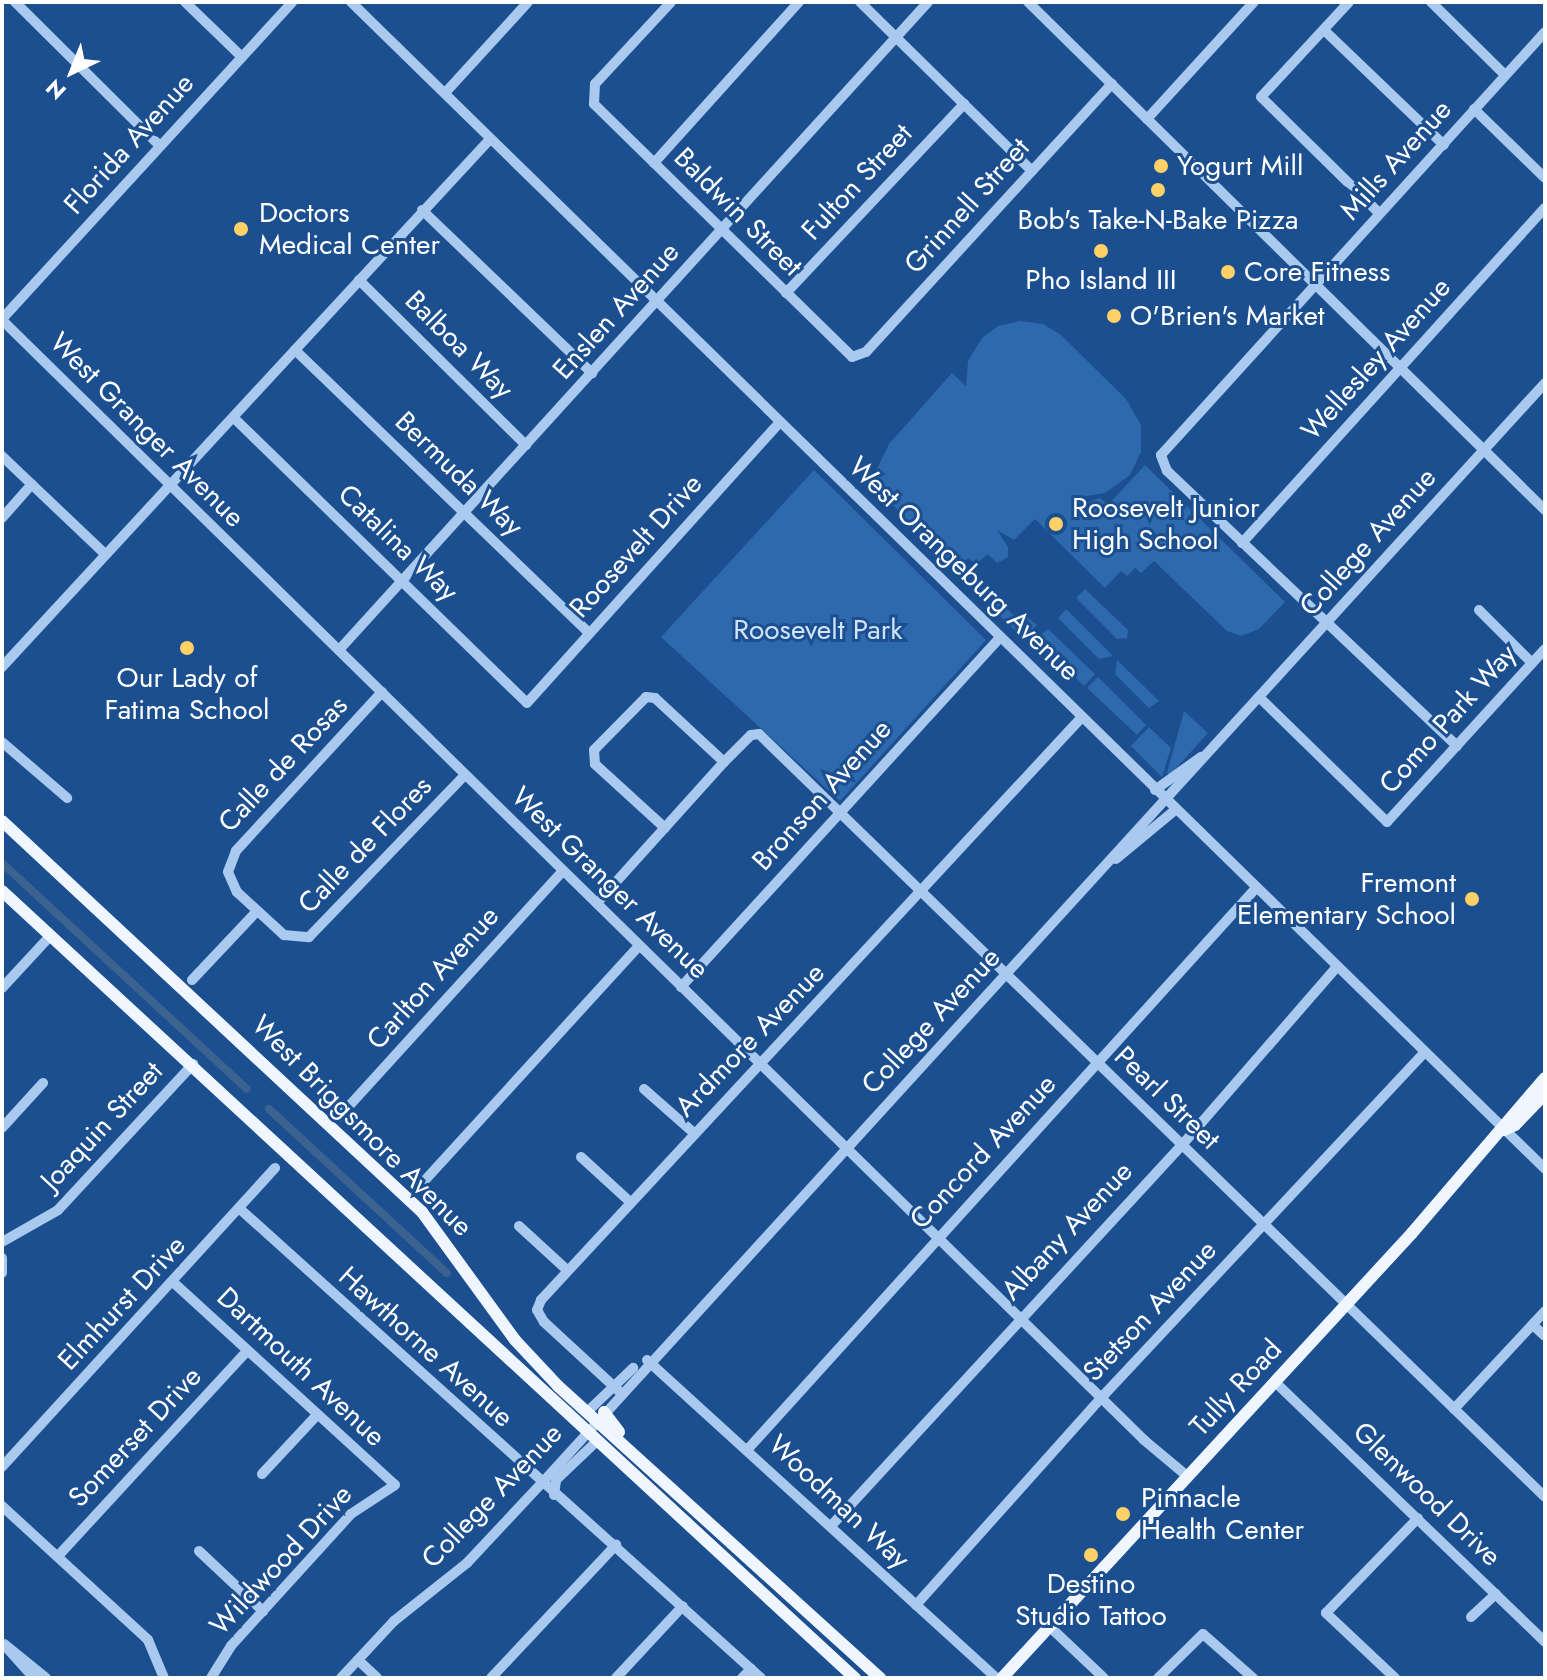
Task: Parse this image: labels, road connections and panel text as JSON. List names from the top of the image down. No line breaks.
{"streets":{"main road":["West Briggsmore Avenue","Tully Road"],"street":["Florida Avenue","Mills Avenue","Fulton Street","Grinnell Street","Baldwin Street","Enslen Avenue","Balboa Way","Wellesley Avenue","West Granger Avenue","Bermuda Way","College Avenue","Catalina Way","Roosevelt Drive","West Orangeburg Avenue","Como Park Way","Calle de Rosas","Bronson Avenue","Calle de Flores","Carlton Avenue","Ardmore Avenue","Pearl Street","Joaquin Street","Concord Avenue","Albany Avenue","Elmhurst Drive","Stetson Avenue","Hawthorne Avenue","Dartmouth Avenue","Somerset Drive","Glenwood Drive","Woodman Way","Wildwood Drive"]},"crossings":[["Florida Avenue","West Granger Avenue"],["Mills Avenue","Wellesley Avenue"],["Fulton Street","Baldwin Street"],["Grinnell Street","Baldwin Street"],["Baldwin Street","Enslen Avenue"],["Enslen Avenue","Balboa Way"],["Enslen Avenue","West Granger Avenue"],["Enslen Avenue","Bermuda Way"],["Enslen Avenue","Catalina Way"],["Enslen Avenue","West Orangeburg Avenue"],["West Granger Avenue","College Avenue"],["West Granger Avenue","Calle de Rosas"],["West Granger Avenue","Bronson Avenue"],["West Granger Avenue","Calle de Flores"],["West Granger Avenue","Carlton Avenue"],["West Granger Avenue","Ardmore Avenue"],["West Granger Avenue","Concord Avenue"],["West Granger Avenue","Albany Avenue"],["West Granger Avenue","Stetson Avenue"],["West Granger Avenue","Tully Road"],["Bermuda Way","Roosevelt Drive"],["College Avenue","West Orangeburg Avenue"],["College Avenue","Como Park Way"],["College Avenue","Ardmore Avenue"],["College Avenue","Pearl Street"],["College Avenue","West Briggsmore Avenue"],["College Avenue","Hawthorne Avenue"],["College Avenue","Woodman Way"],["Catalina Way","Roosevelt Drive"],["Roosevelt Drive","West Orangeburg Avenue"],["West Orangeburg Avenue","Bronson Avenue"],["West Orangeburg Avenue","Ardmore Avenue"],["West Orangeburg Avenue","Concord Avenue"],["West Orangeburg Avenue","Albany Avenue"],["West Orangeburg Avenue","Stetson Avenue"],["West Orangeburg Avenue","Tully Road"],["Calle de Rosas","Calle de Flores"],["Bronson Avenue","Pearl Street"],["Ardmore Avenue","Pearl Street"],["Pearl Street","Concord Avenue"],["Pearl Street","Albany Avenue"],["Pearl Street","Stetson Avenue"],["Pearl Street","Tully Road"],["Joaquin Street","West Briggsmore Avenue"],["Concord Avenue","Woodman Way"],["Albany Avenue","Woodman Way"],["Elmhurst Drive","Hawthorne Avenue"],["Elmhurst Drive","Dartmouth Avenue"],["Stetson Avenue","Woodman Way"],["Dartmouth Avenue","Somerset Drive"],["Dartmouth Avenue","Wildwood Drive"],["Tully Road","Glenwood Drive"],["Tully Road","Woodman Way"]],"parks":["Roosevelt Park"],"places":["Yogurt Mill","Bob's Take-N-Bake Pizza","Doctors Medical Center","Pho Island III","Core Fitness","O'Brien's Market","Roosevelt Junior High School","Our Lady of Fatima School","Fremont Elementary School","Pinnacle Health Center","Destino Studio Tattoo"],"north":"bottom left"}
